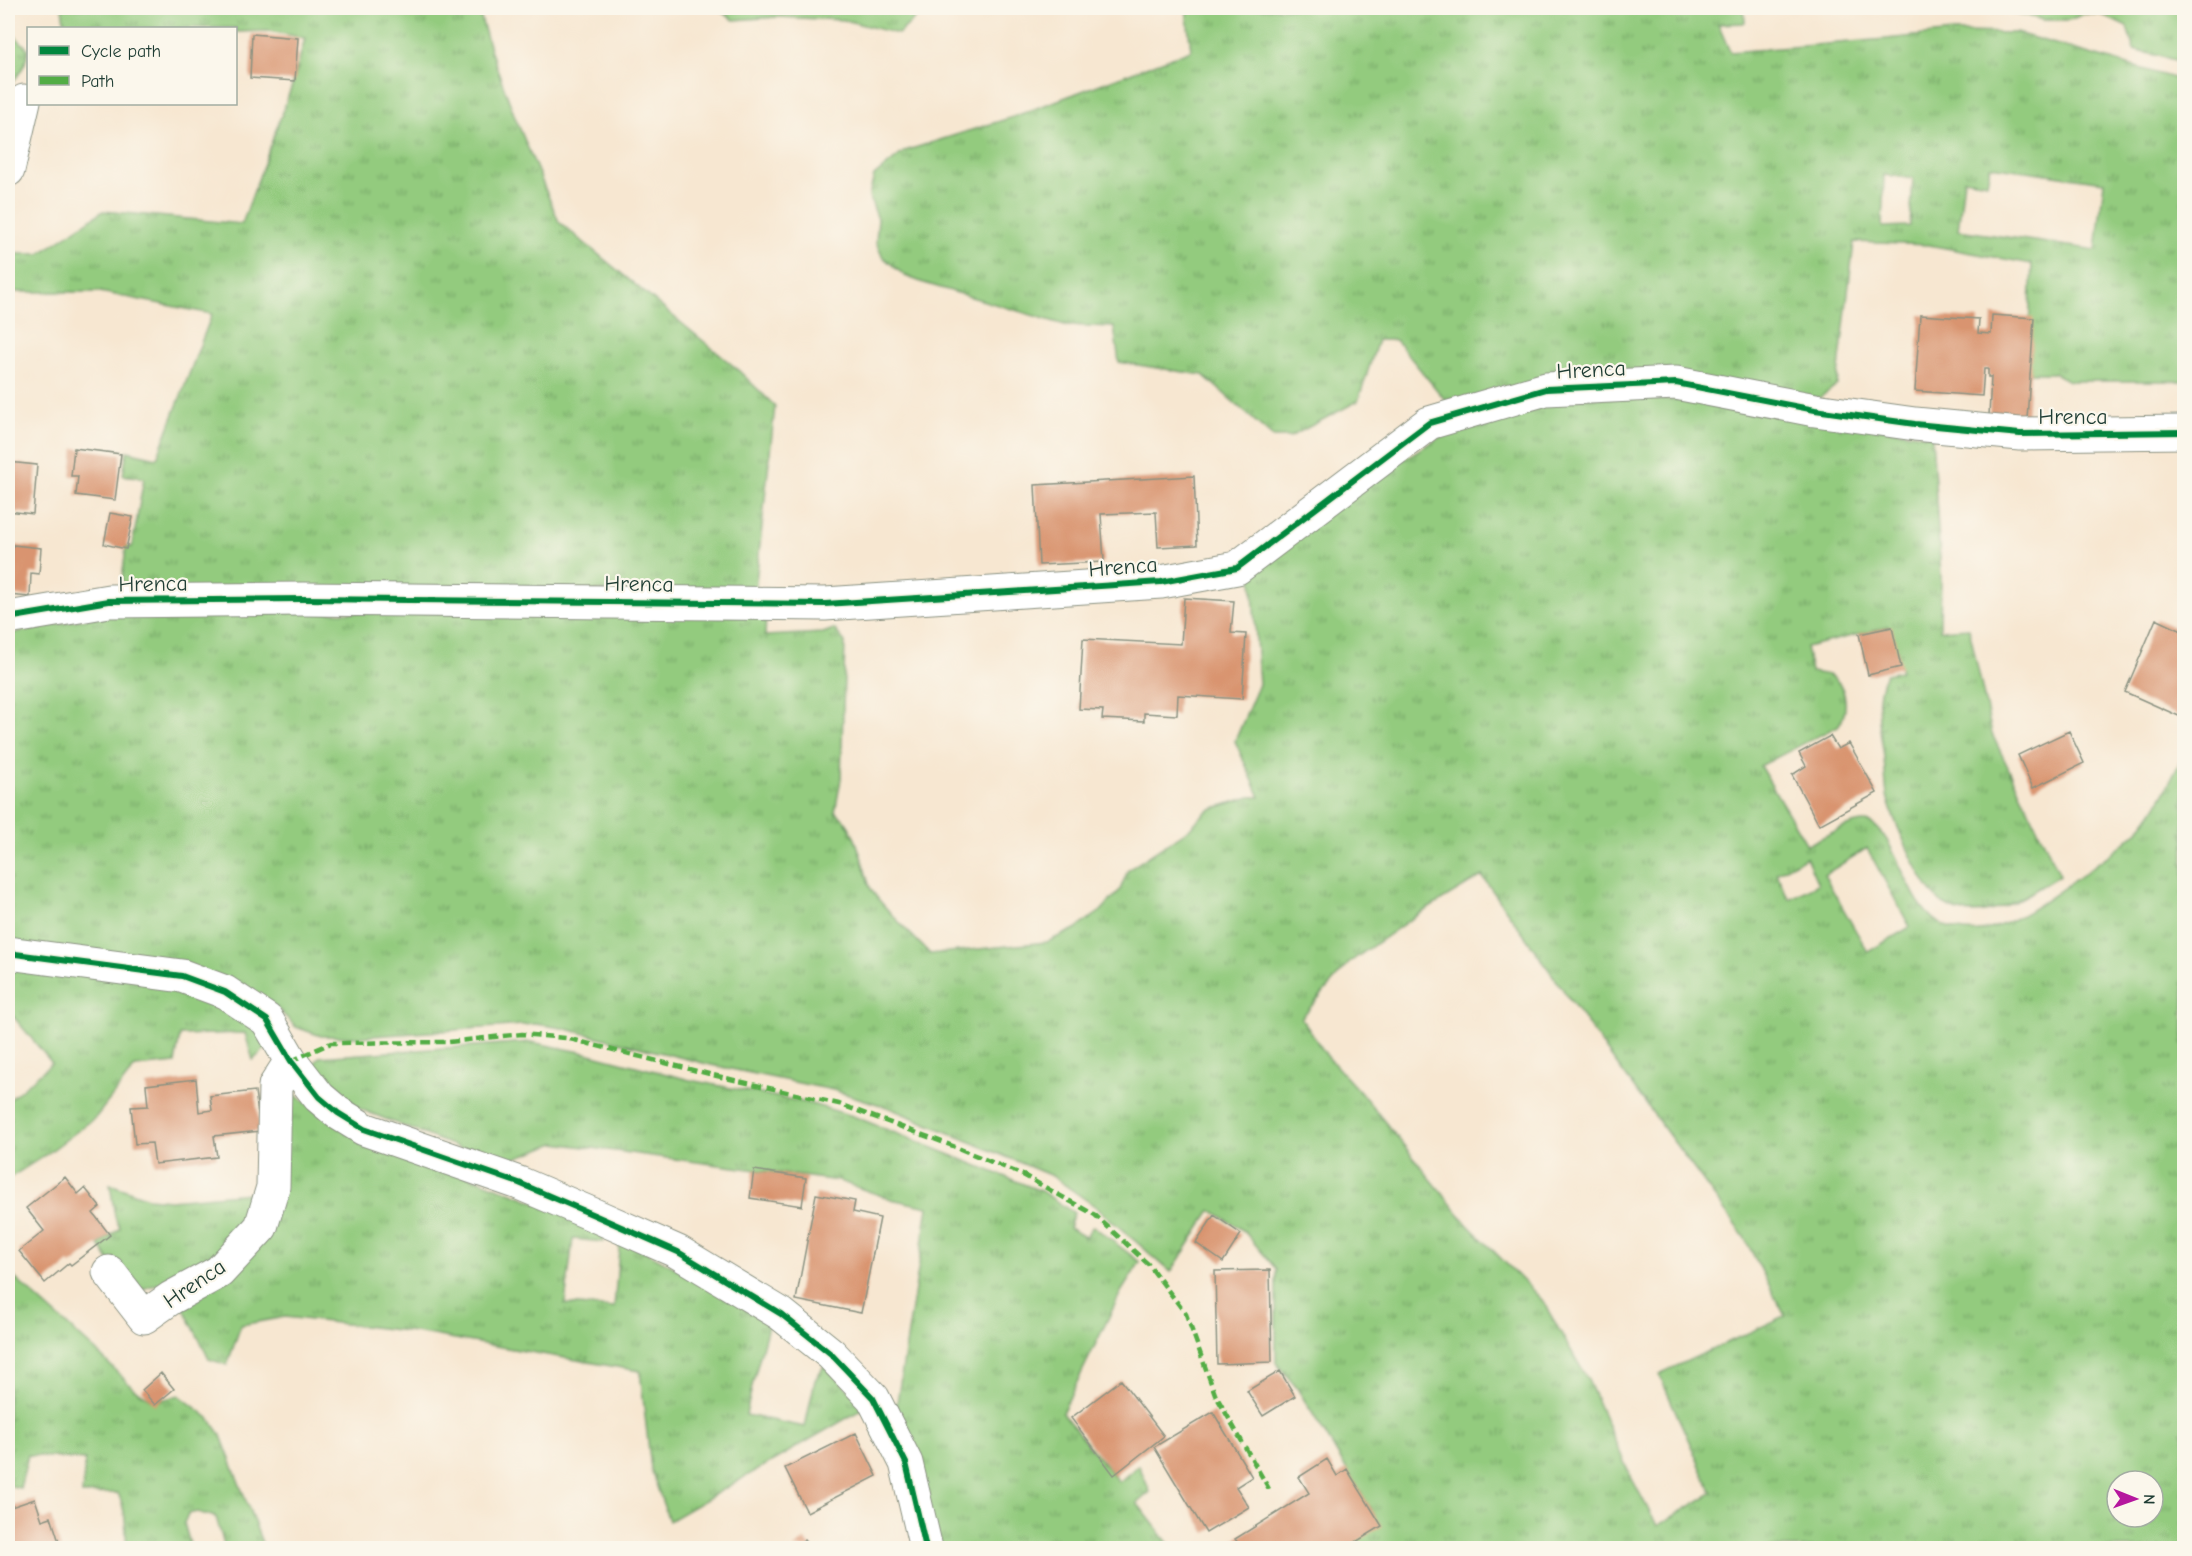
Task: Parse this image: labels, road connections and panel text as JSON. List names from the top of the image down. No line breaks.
{"streets":{"street":["Hrenca"]},"legend":["Cycle path","Path"],"north":"right"}
